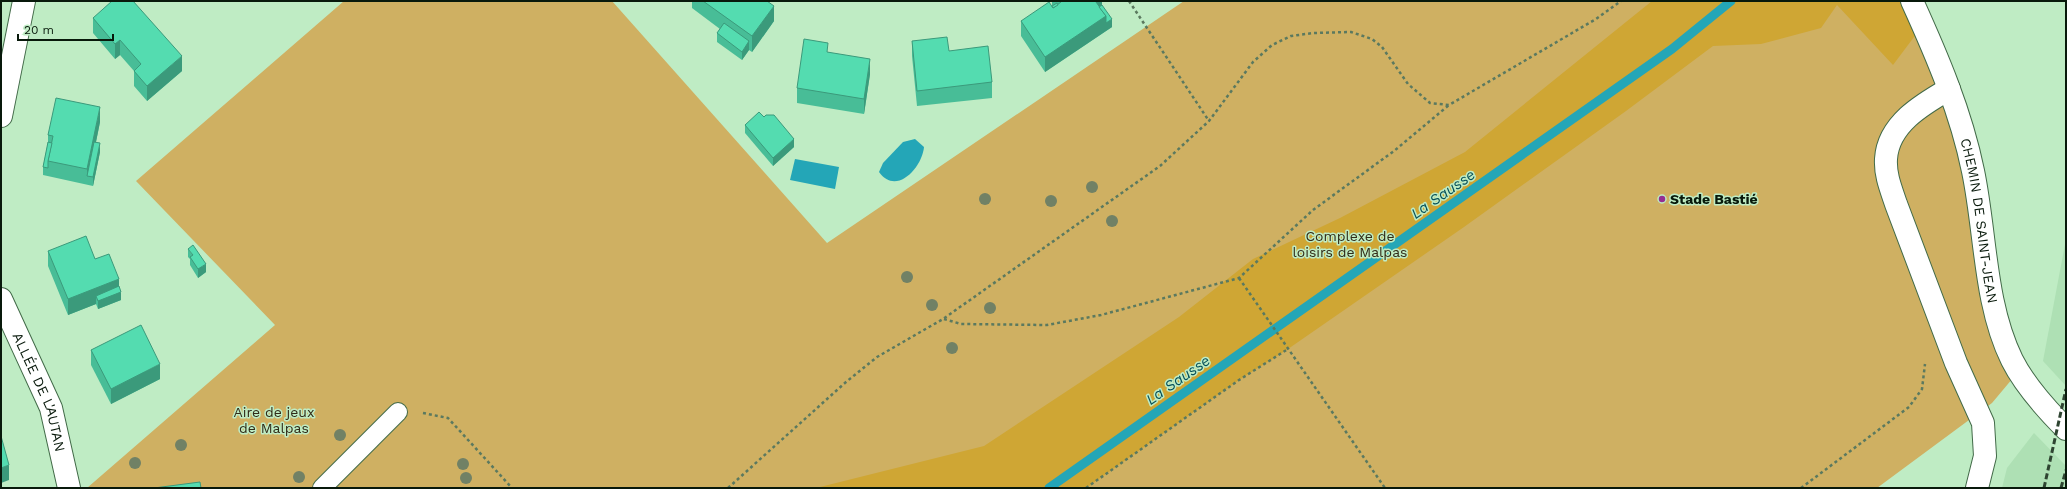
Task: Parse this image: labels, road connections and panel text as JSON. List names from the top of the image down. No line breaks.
{"streets":{"street":["CHEMIN DE SAINT-JEAN","ALLÉE DE L'AUTAN"]},"water":["La Sausse"],"parks":["Complexe de loisirs de Malpas","Aire de jeux de Malpas"],"places":["Stade Bastié"],"scale_bar":"20 m"}
